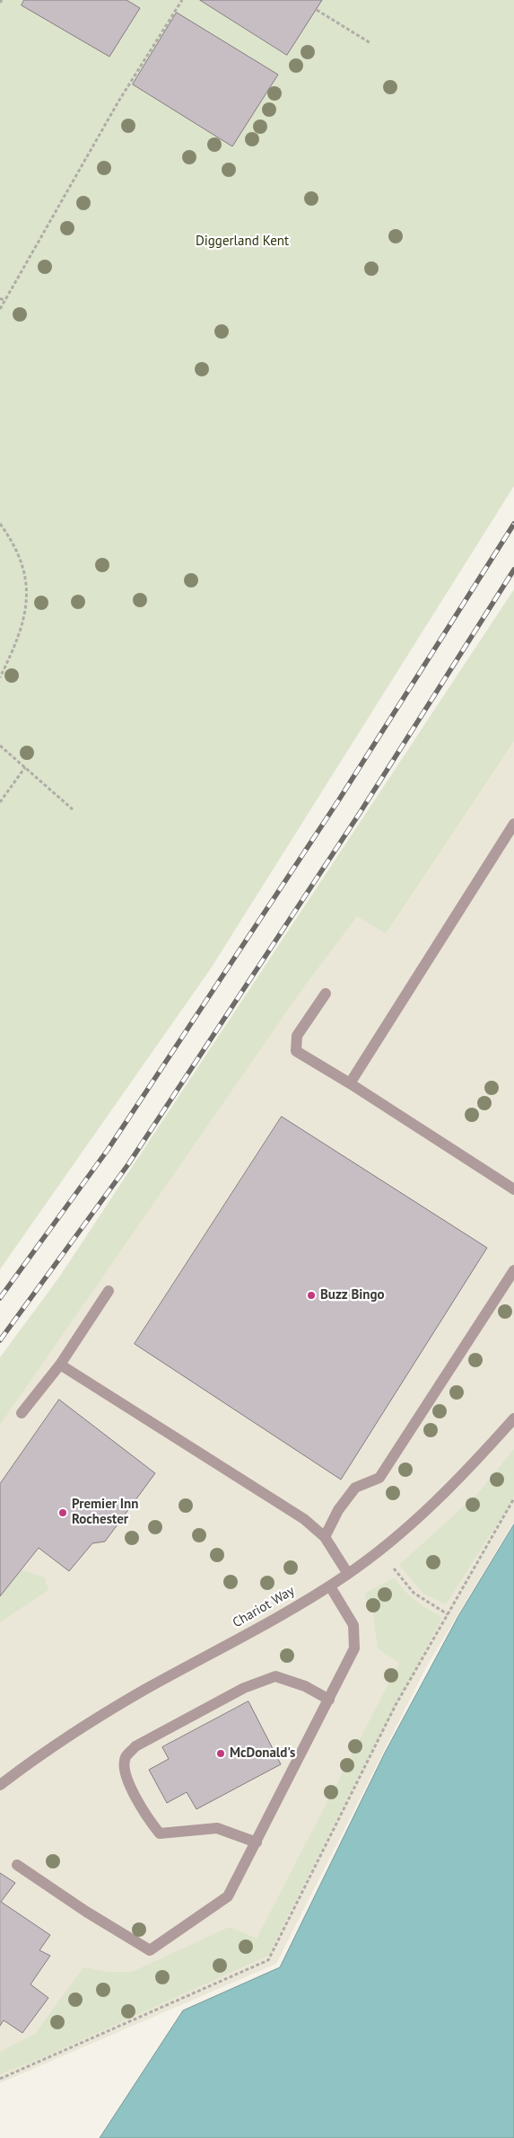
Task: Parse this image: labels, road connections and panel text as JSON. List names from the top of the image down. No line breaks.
{"streets":{"street":["Chariot Way"]},"parks":["Diggerland Kent"],"places":["Buzz Bingo","Premier Inn Rochester","McDonald's"]}
